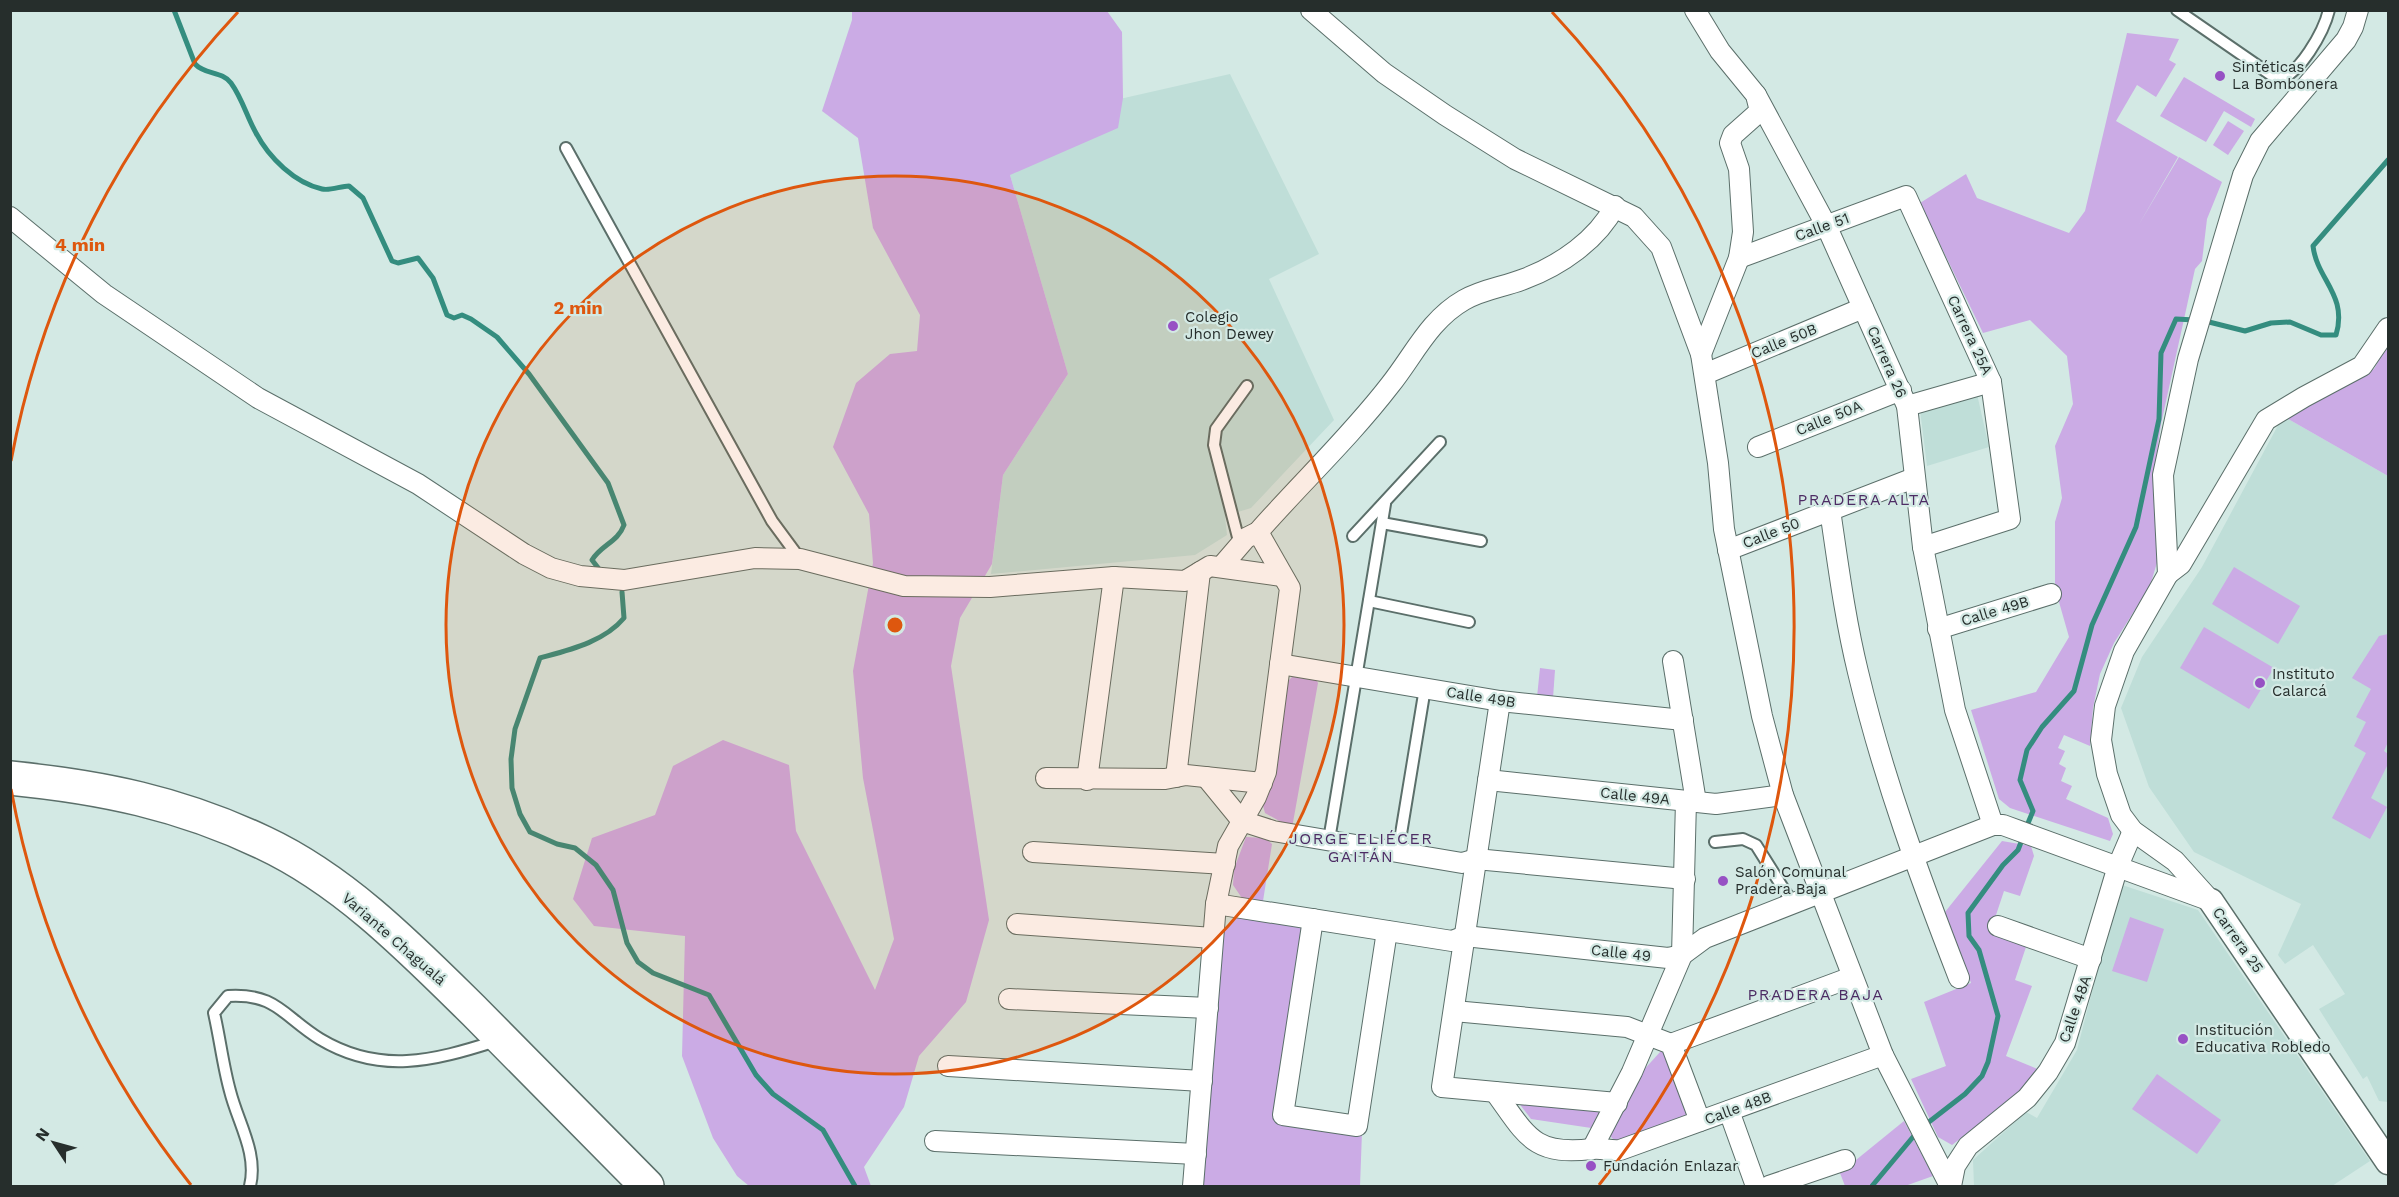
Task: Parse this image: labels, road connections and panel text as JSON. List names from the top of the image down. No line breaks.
{"streets":{"highway":["Variante Chagualá"],"street":["Calle 51","Carrera 25A","Calle 50B","Carrera 26","Calle 50A","Calle 50","Calle 49B","Calle 49A","Carrera 25","Calle 49","Calle 48A","Calle 48B"]},"crossings":[["Calle 51","Carrera 25A"],["Calle 51","Carrera 26"],["Carrera 25A","Carrera 26"],["Carrera 25A","Calle 50A"],["Calle 50B","Carrera 26"],["Carrera 26","Calle 50A"],["Carrera 26","Calle 50"],["Carrera 26","Calle 49B"],["Carrera 26","Carrera 25"],["Carrera 26","Calle 49"],["Carrera 25","Calle 49"],["Carrera 25","Calle 48A"]],"districts":["PRADERA ALTA","JORGE ELIÉCER GAITÁN","PRADERA BAJA"],"places":["Sintéticas La Bombonera","Colegio Jhon Dewey","Instituto Calarcá","Salón Comunal Pradera Baja","Institución Educativa Robledo","Fundación Enlazar"],"north":"top left","rings":["4 min","2 min"]}
